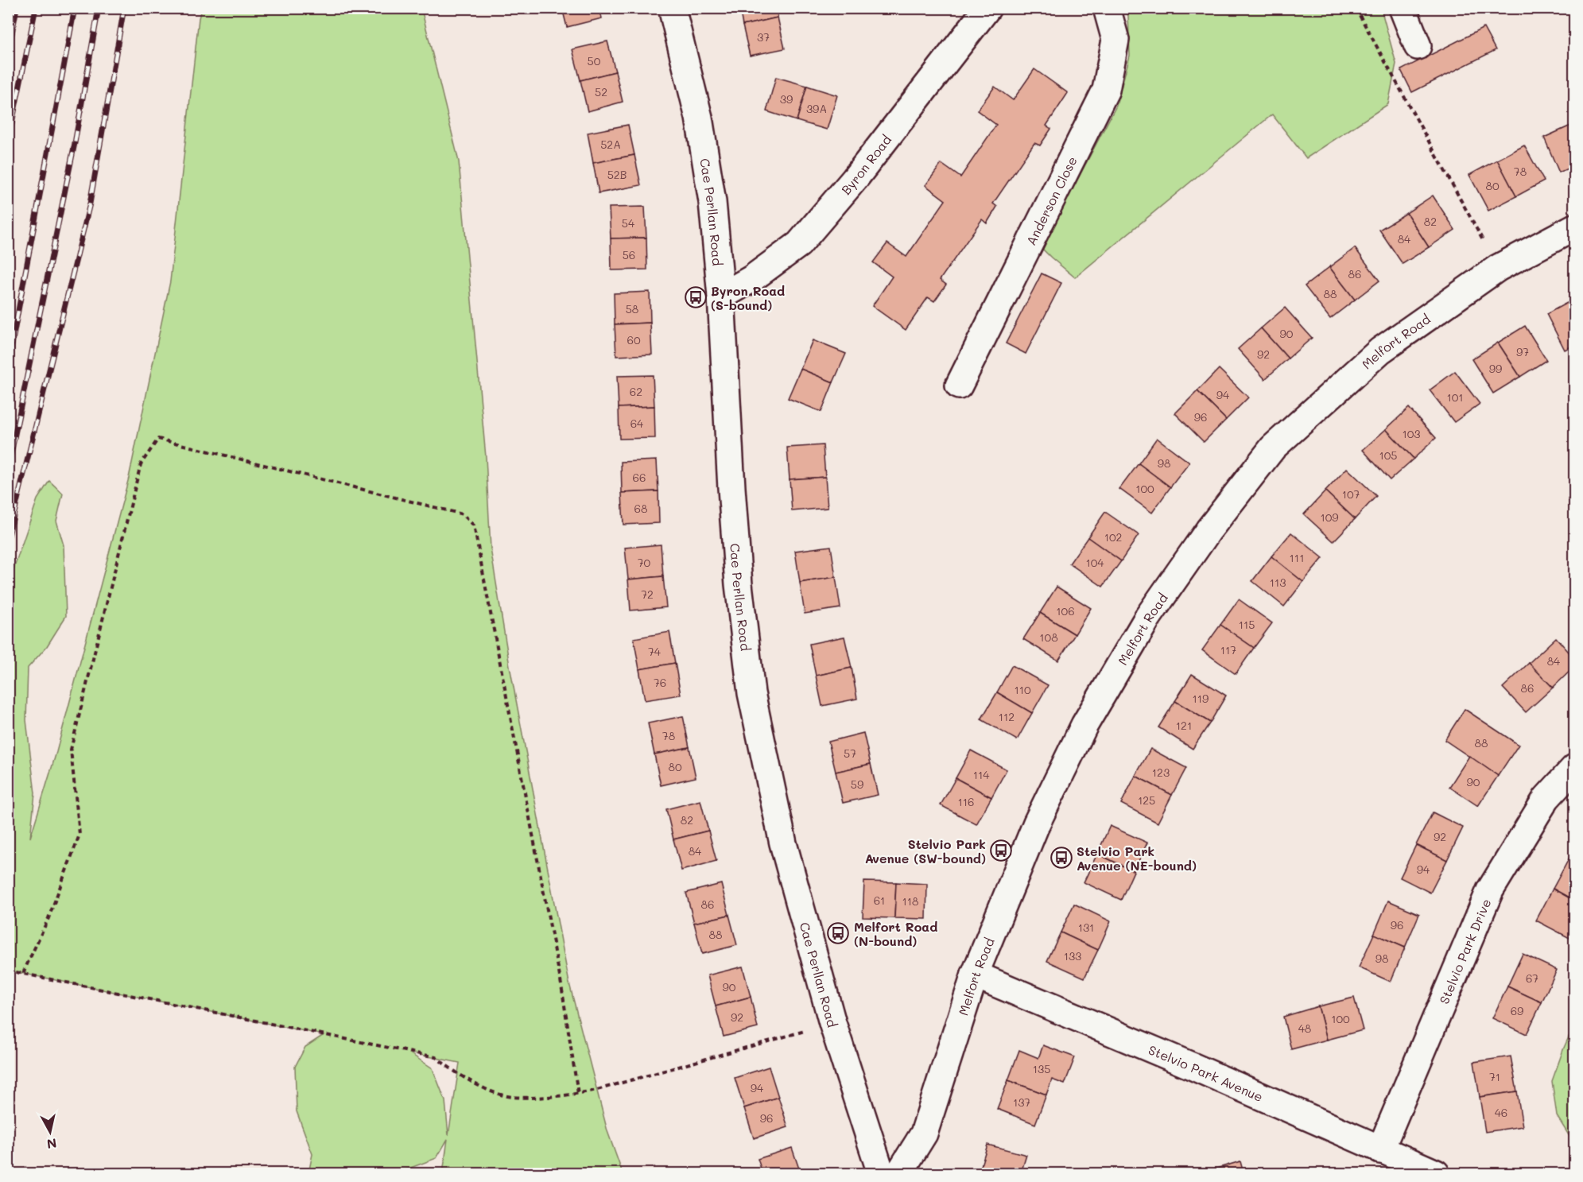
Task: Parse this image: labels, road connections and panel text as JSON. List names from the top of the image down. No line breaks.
{"streets":{"street":["Byron Road","Anderson Close","Cae Perllan Road","Melfort Road","Stelvio Park Drive","Stelvio Park Avenue"]},"crossings":[["Byron Road","Cae Perllan Road"],["Melfort Road","Stelvio Park Avenue"],["Stelvio Park Drive","Stelvio Park Avenue"]],"places":{"bus stop":["Byron Road (S-bound)","Stelvio Park Avenue (SW-bound)","Stelvio Park Avenue (NE-bound)","Melfort Road (N-bound)"]},"house_numbers":["37","50","52","39","39A","52A","78","52B","80","82","54","84","56","86","88","58","90","60","97","92","99","62","94","101","96","64","103","105","98","66","100","107","68","109","102","111","70","104","113","72","106","115","108","117","74","84","76","86","110","119","112","121","78","88","57","80","123","114","90","59","125","116","82","92","84","94","61","118","86","96","131","88","133","98","67","90","69","92","100","48","135","71","94","137","46","96"],"north":"bottom"}
